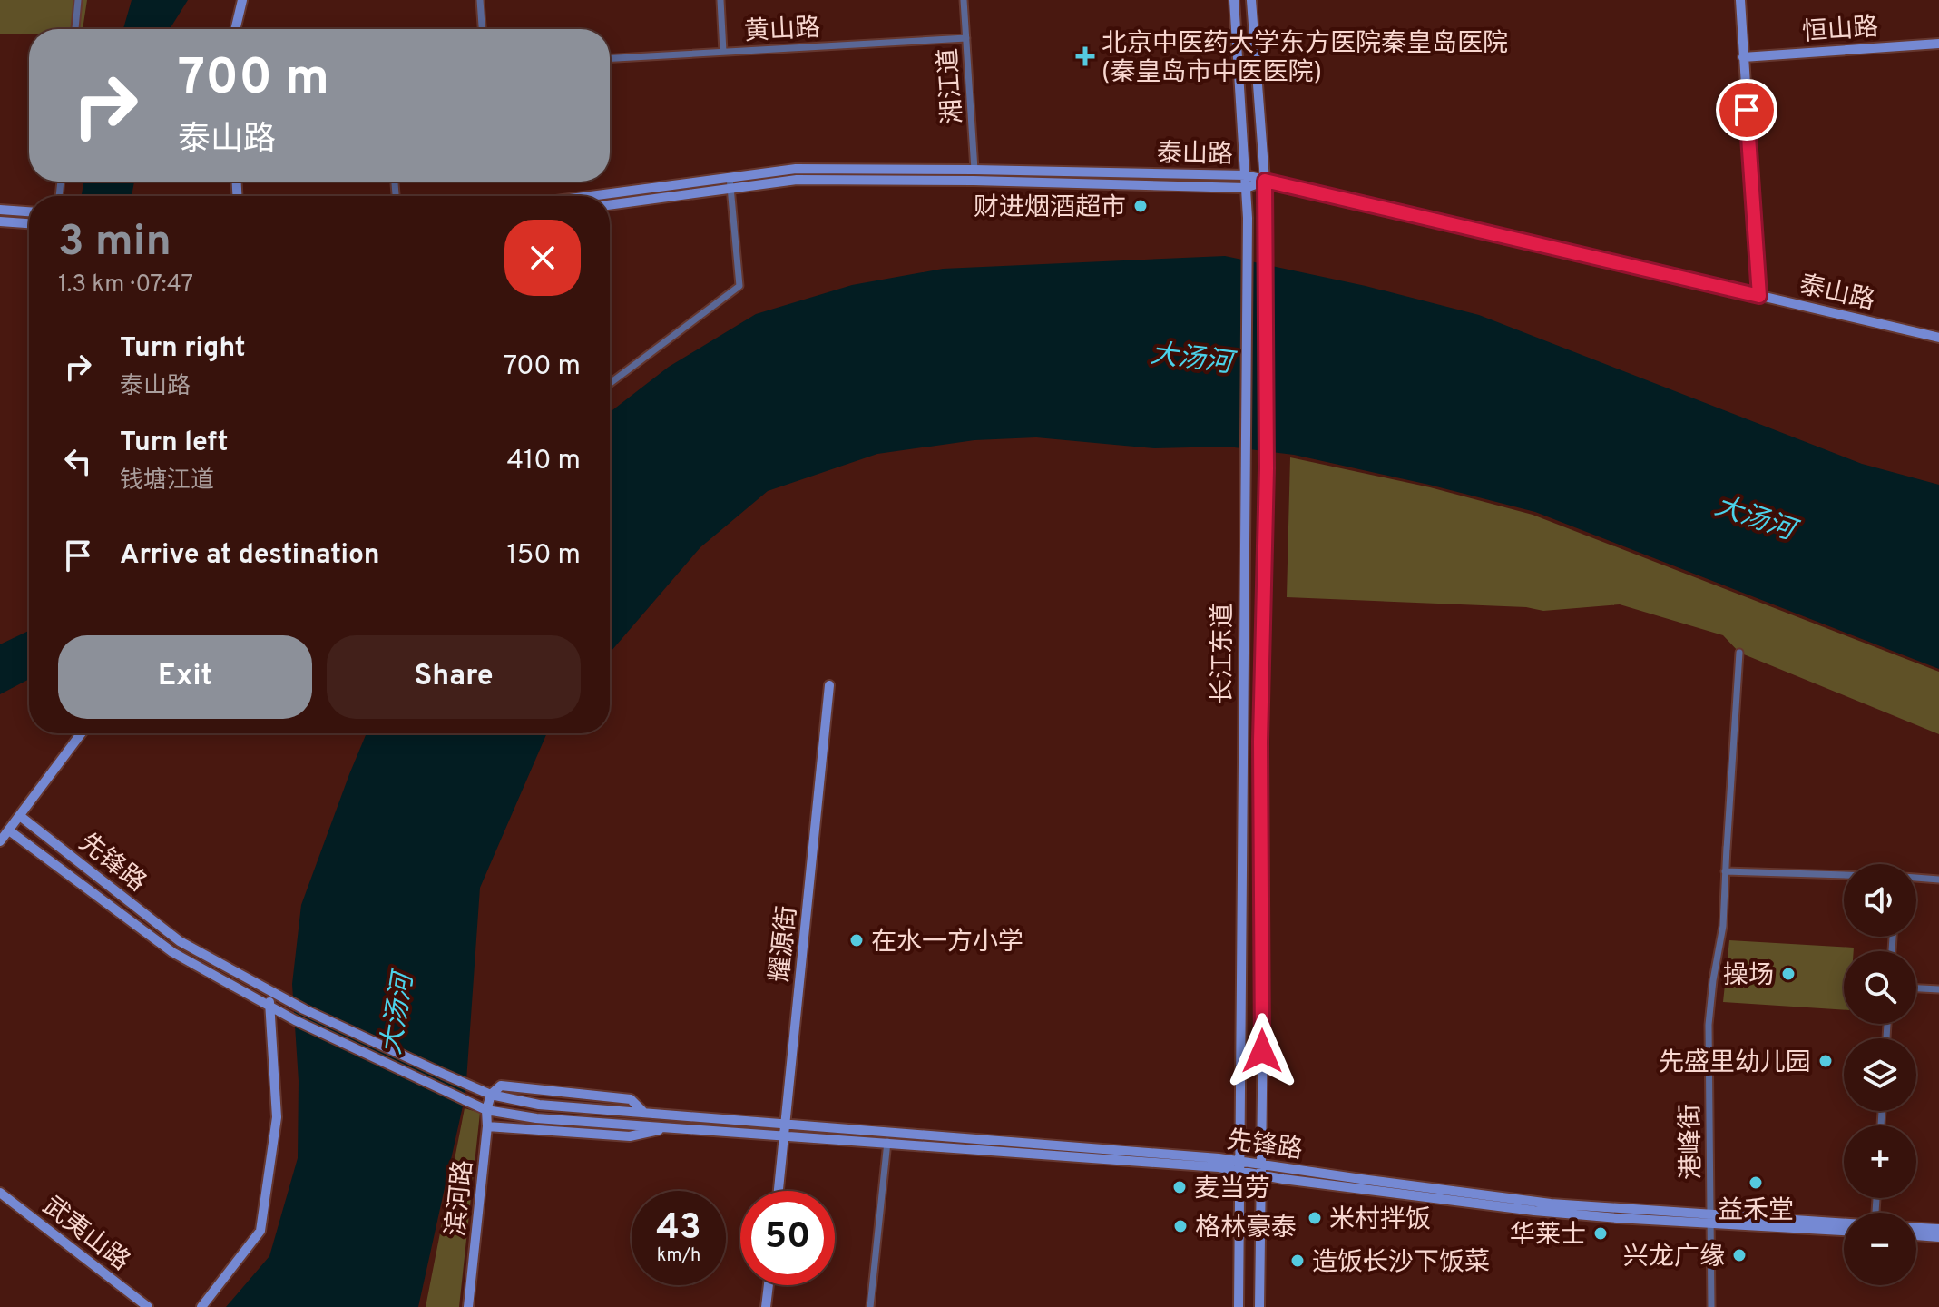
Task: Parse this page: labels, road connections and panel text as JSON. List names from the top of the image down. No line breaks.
{"streets":{"street":["黄山路","恒山路","湘江道","泰山路","长江东道","先锋路","耀源街","港峰街","滨河路","武夷山路"]},"crossings":[["黄山路","湘江道"],["湘江道","泰山路"],["泰山路","长江东道"],["长江东道","先锋路"],["先锋路","耀源街"],["先锋路","港峰街"],["先锋路","滨河路"]],"water":["大汤河"],"places":{"health":["北京中医药大学东方医院秦皇岛医院 (秦皇岛市中医医院)"],"other":["财进烟酒超市","在水一方小学","操场","先盛里幼儿园","益禾堂","麦当劳","米村拌饭","格林豪泰","华莱士","兴龙广缘","造饭·长沙下饭菜"]},"page":{"turn":["700 m","泰山路"],"heading":["3 min","1.3 km · 07:47"],"list":[{"name":"Turn right","note":"泰山路","value":"700 m"},{"name":"Turn left","note":"钱塘江道","value":"410 m"},{"name":"Arrive at destination","value":"150 m"}],"buttons":["Exit","Share"],"map_buttons":["+","−"],"speed":"43 km/h","limit":"50"}}
